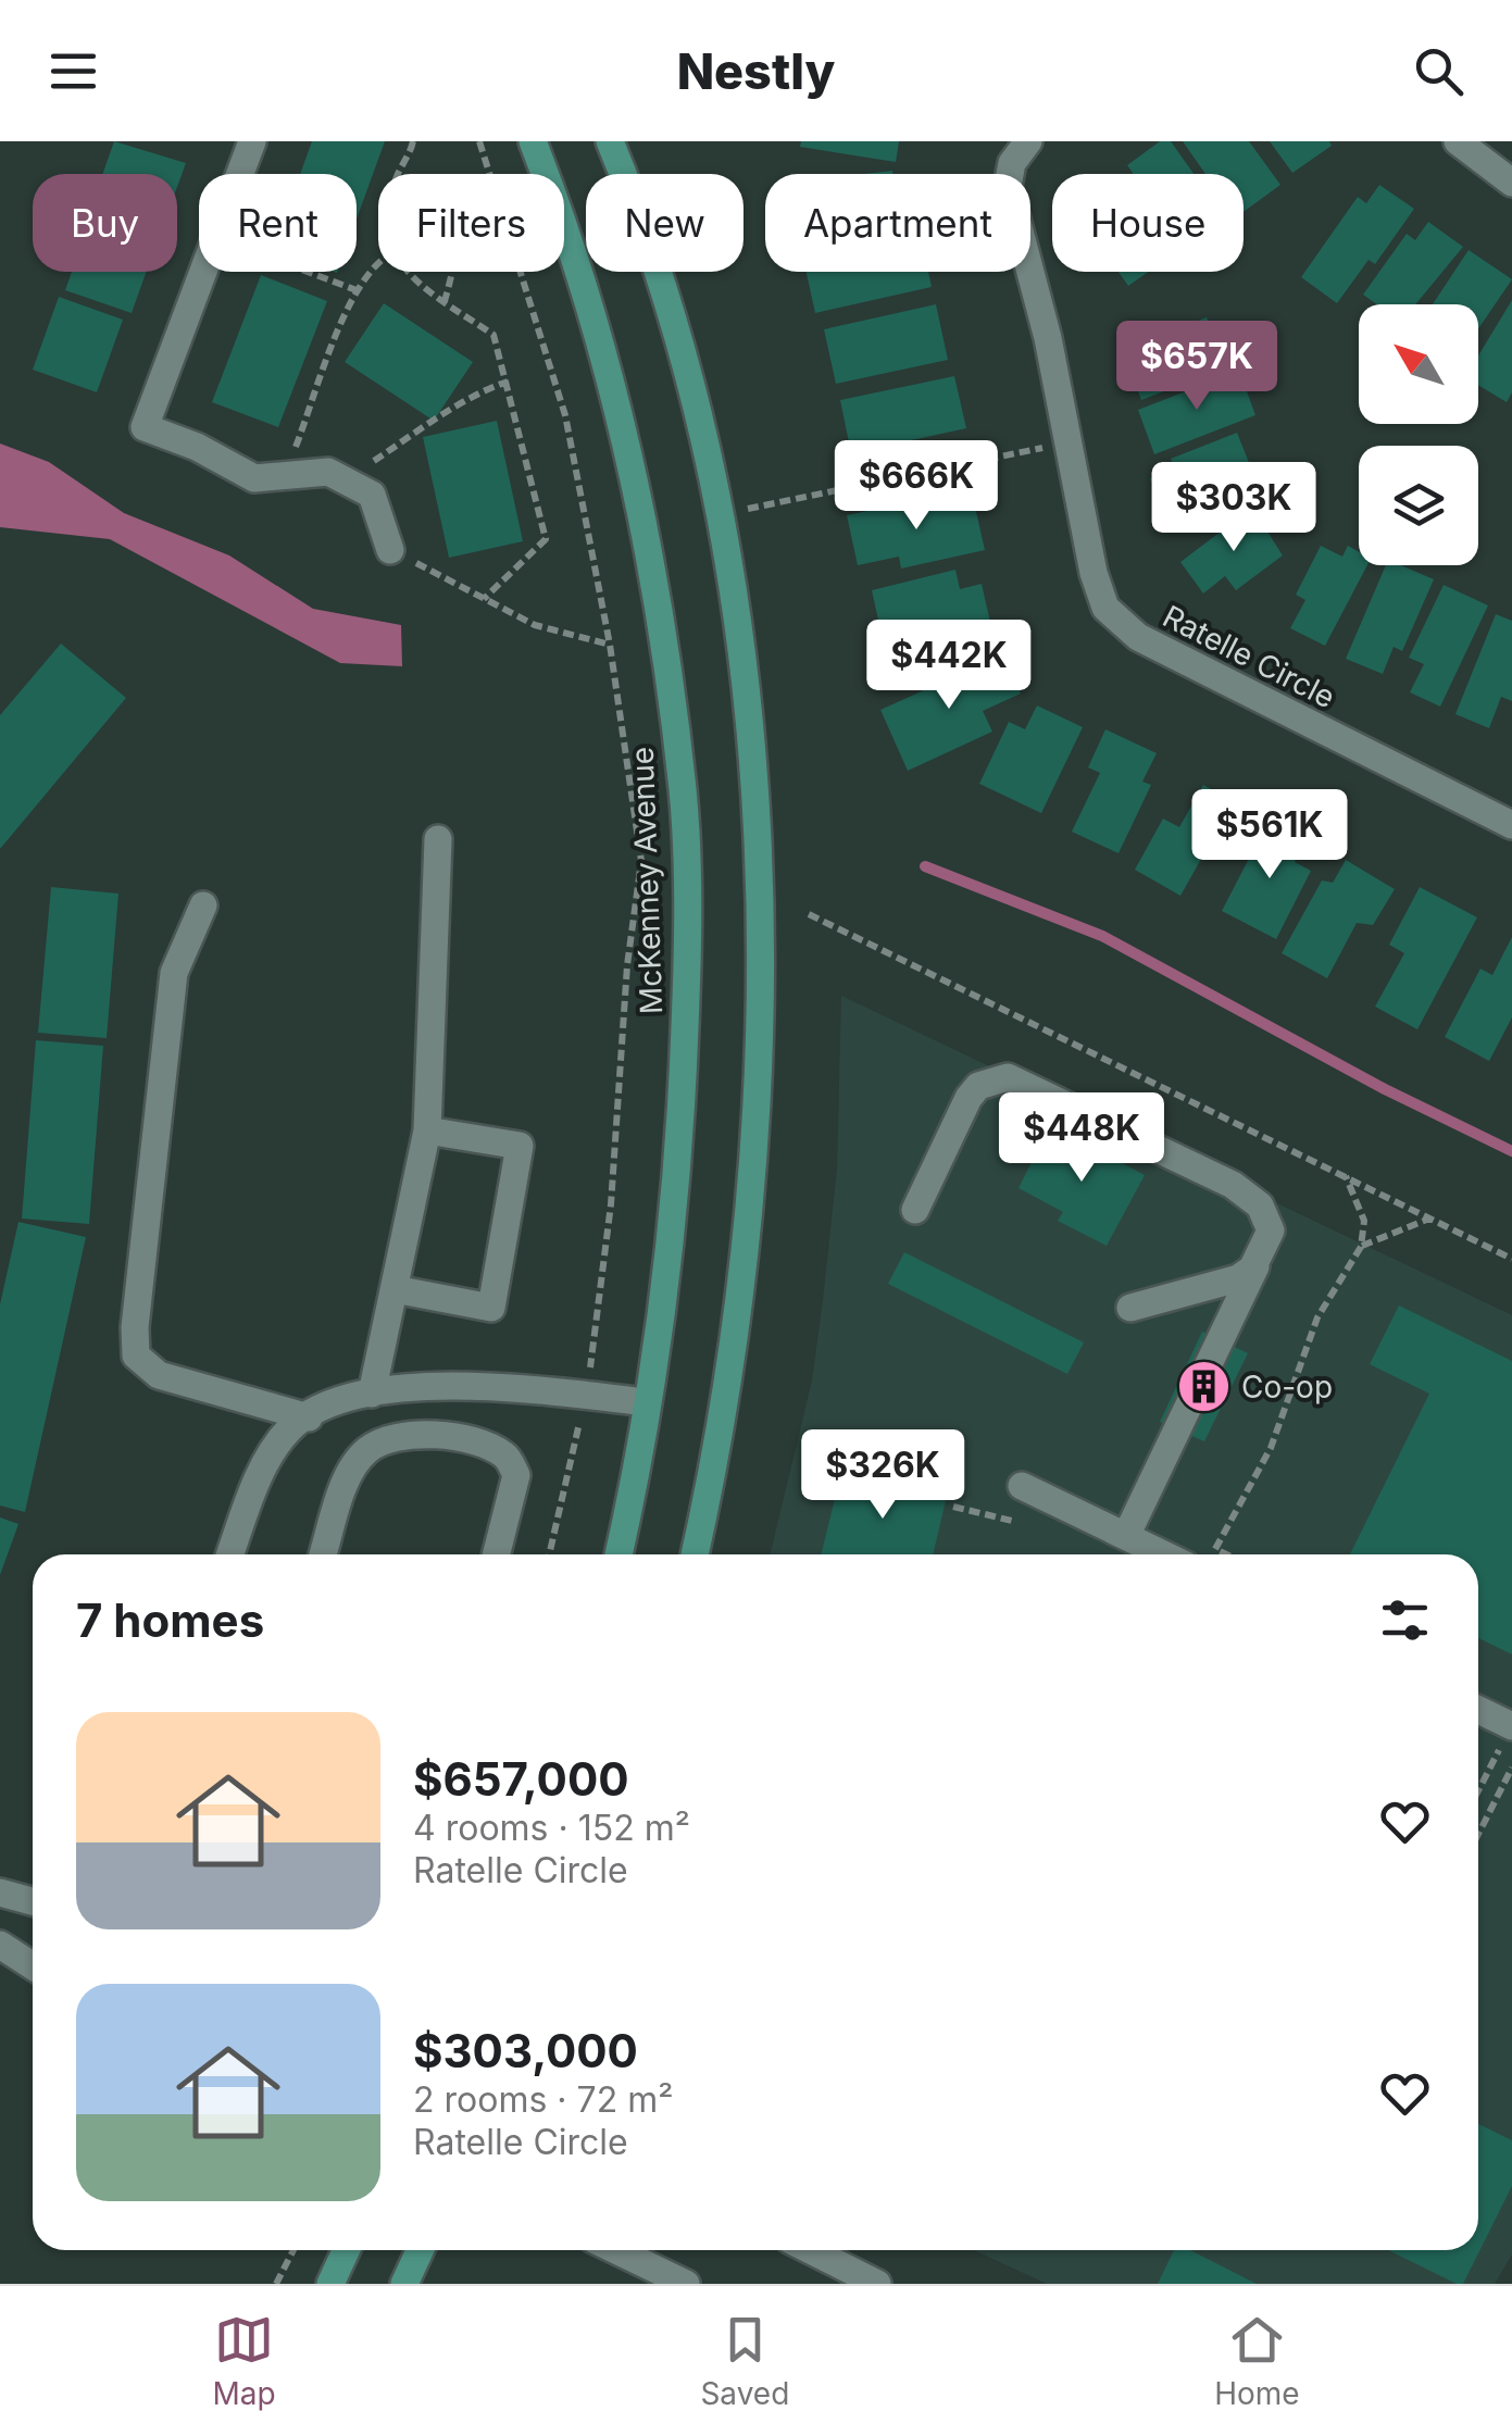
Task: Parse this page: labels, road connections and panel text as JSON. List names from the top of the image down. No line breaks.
{"streets":{"main road":["McKenney Avenue"],"street":["Ratelle Circle"]},"places":{"building":["Co-op"]},"north":"top left","page":{"header":"Nestly","chip":["Buy","Rent","Filters","New","Apartment","House"],"price":["$657K","$666K","$303K","$442K","$561K","$448K","$326K"],"heading":"7 homes","list":[{"name":"$657,000","note":"4 rooms · 152 m² · Ratelle Circle"},{"name":"$303,000","note":"2 rooms · 72 m² · Ratelle Circle"}],"tabs":["Map","Saved","Home"]}}
